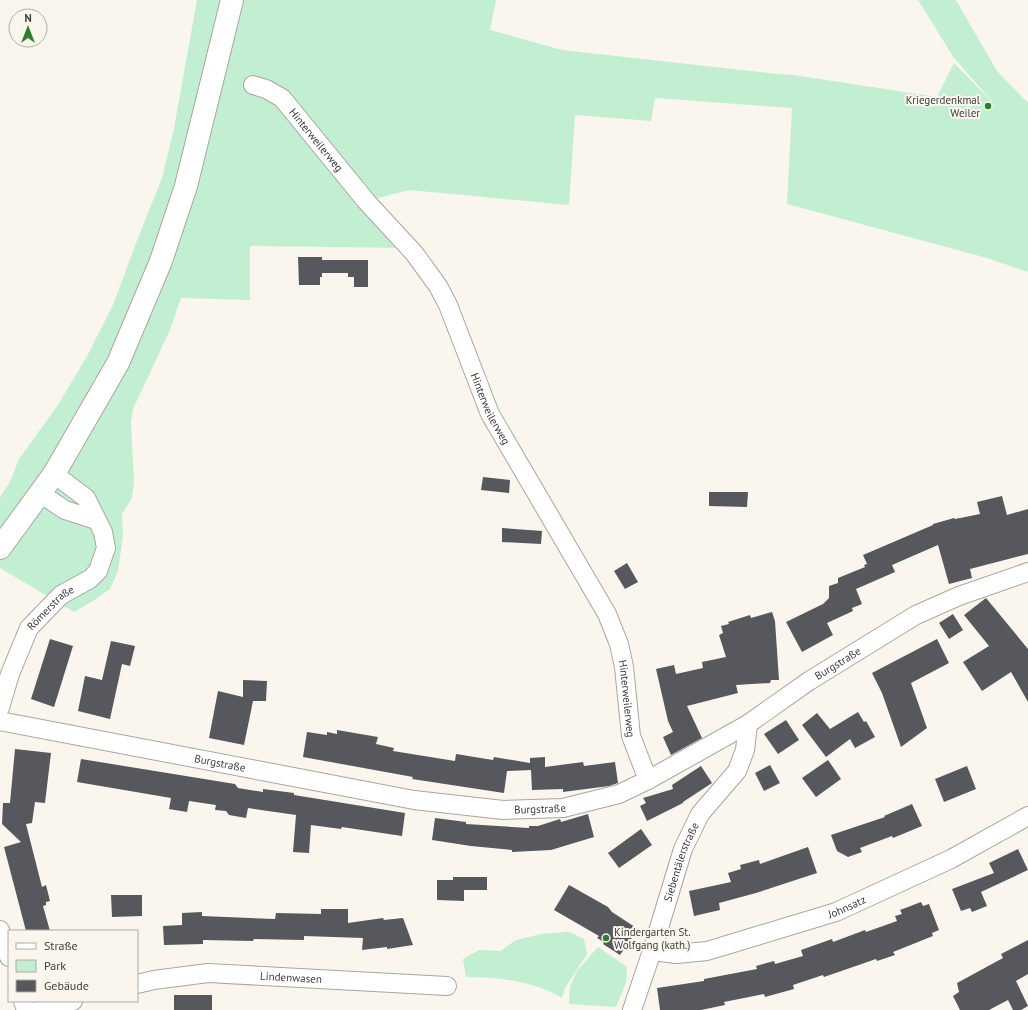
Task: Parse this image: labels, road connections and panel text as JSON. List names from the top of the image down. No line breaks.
{"streets":{"street":["Hinterweilerweg","Römerstraße","Burgstraße","Siebentälerstraße","Johnsatz","Lindenwasen"]},"crossings":[["Hinterweilerweg","Burgstraße"],["Burgstraße","Siebentälerstraße"],["Siebentälerstraße","Johnsatz"]],"places":["Kriegerdenkmal Weiler","Kindergarten St. Wolfgang (kath.)"],"legend":["Straße","Park","Gebäude"],"north":"top"}
